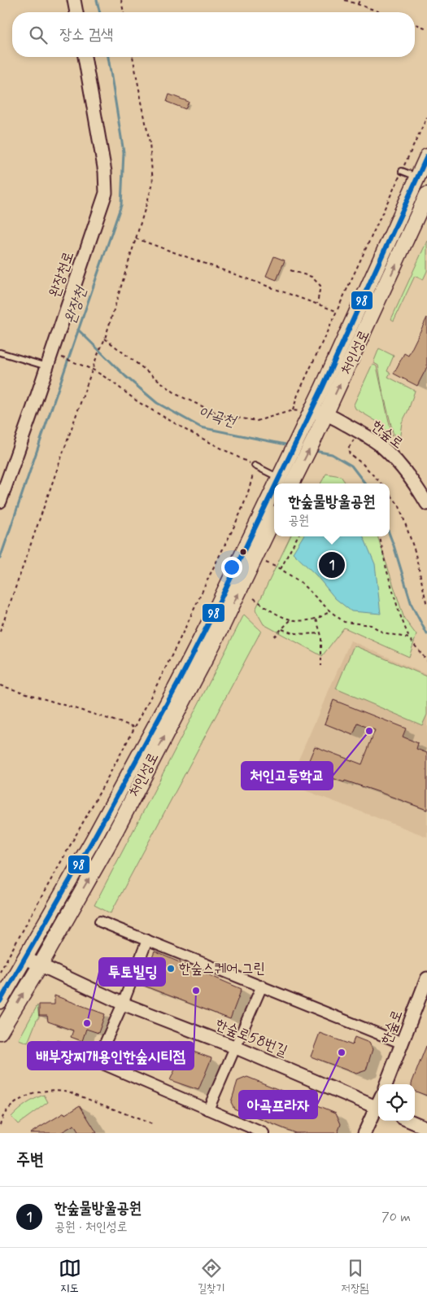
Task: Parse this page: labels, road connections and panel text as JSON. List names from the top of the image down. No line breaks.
{"streets":{"main road":["처인성로"],"street":["완장천로","한숲로","한숲로58번길"]},"crossings":[["처인성로","한숲로"],["처인성로","한숲로58번길"]],"water":["완장천","아곡천"],"places":["처인고등학교","한숲스퀘어 그린","배부장찌개용인한숲시티점","투토빌딩","아곡프라자"],"lines":["transit line 98"],"page":{"search":"장소 검색","popup":["한숲물방울공원","공원"],"pins":"1","heading":"주변","list":[{"mark":"1","name":"한숲물방울공원","note":"공원 · 처인성로","value":"70 m"}],"nav":["지도","길찾기","저장됨"]}}
